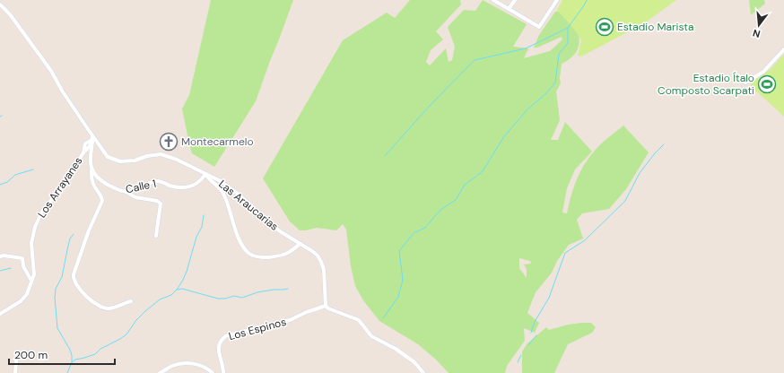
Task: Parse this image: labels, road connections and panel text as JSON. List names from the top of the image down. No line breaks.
{"streets":{"street":["Calle 1","Los Arrayanes","Las Araucarias","Los Espinos"]},"crossings":[["Calle 1","Las Araucarias"],["Los Arrayanes","Las Araucarias"],["Las Araucarias","Los Espinos"]],"places":{"sports":["Estadio Marista","Estadio Ítalo Composto Scarpati"],"church":["Montecarmelo"]},"scale_bar":"200 m","north":"bottom"}
